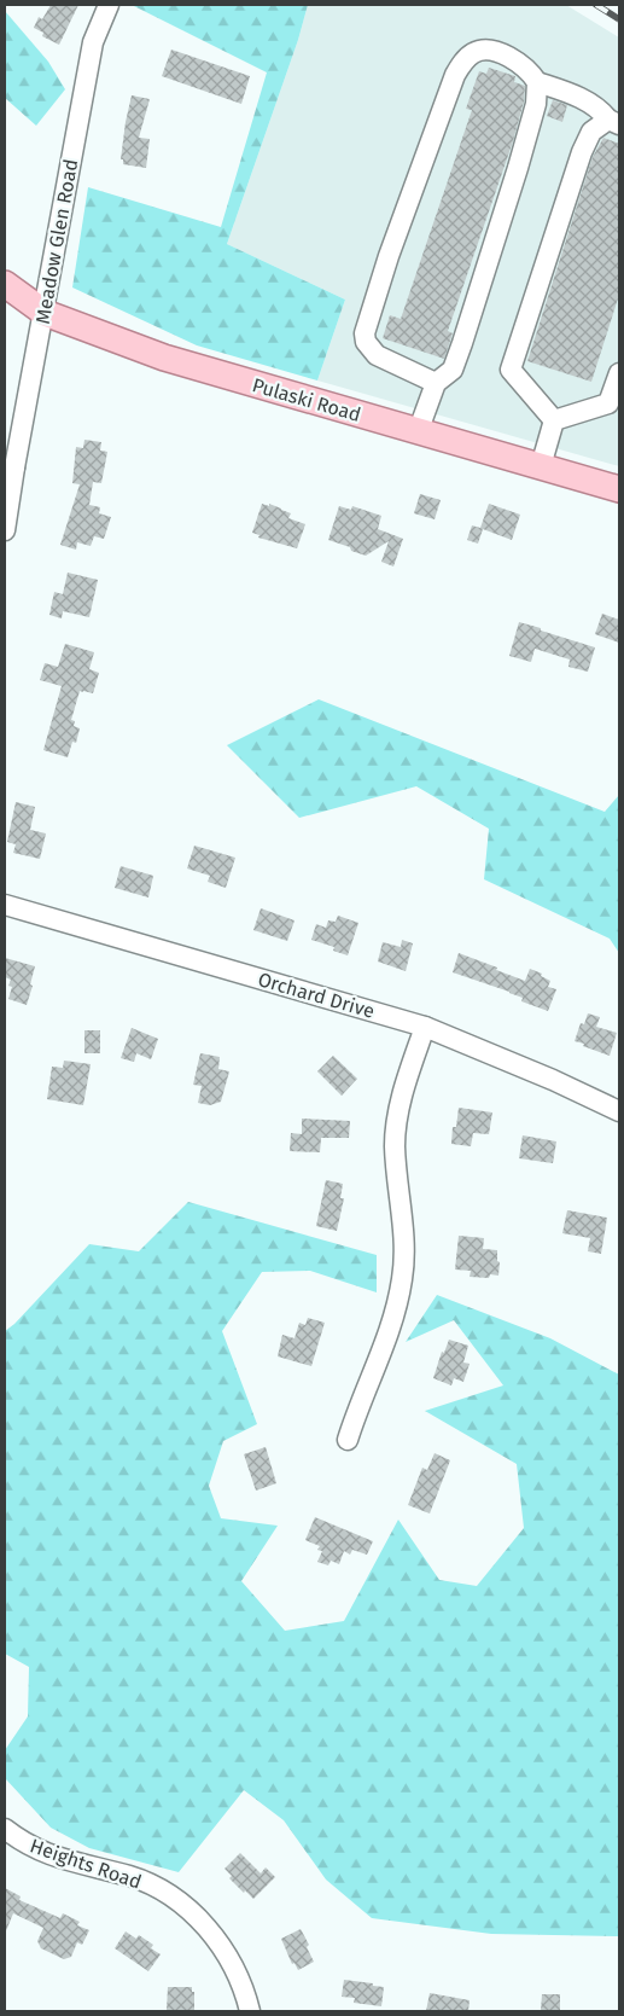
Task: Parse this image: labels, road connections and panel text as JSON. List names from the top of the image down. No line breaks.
{"streets":{"main road":["Pulaski Road"],"street":["Meadow Glen Road","Orchard Drive","Heights Road"]},"crossings":[["Meadow Glen Road","Pulaski Road"]]}
